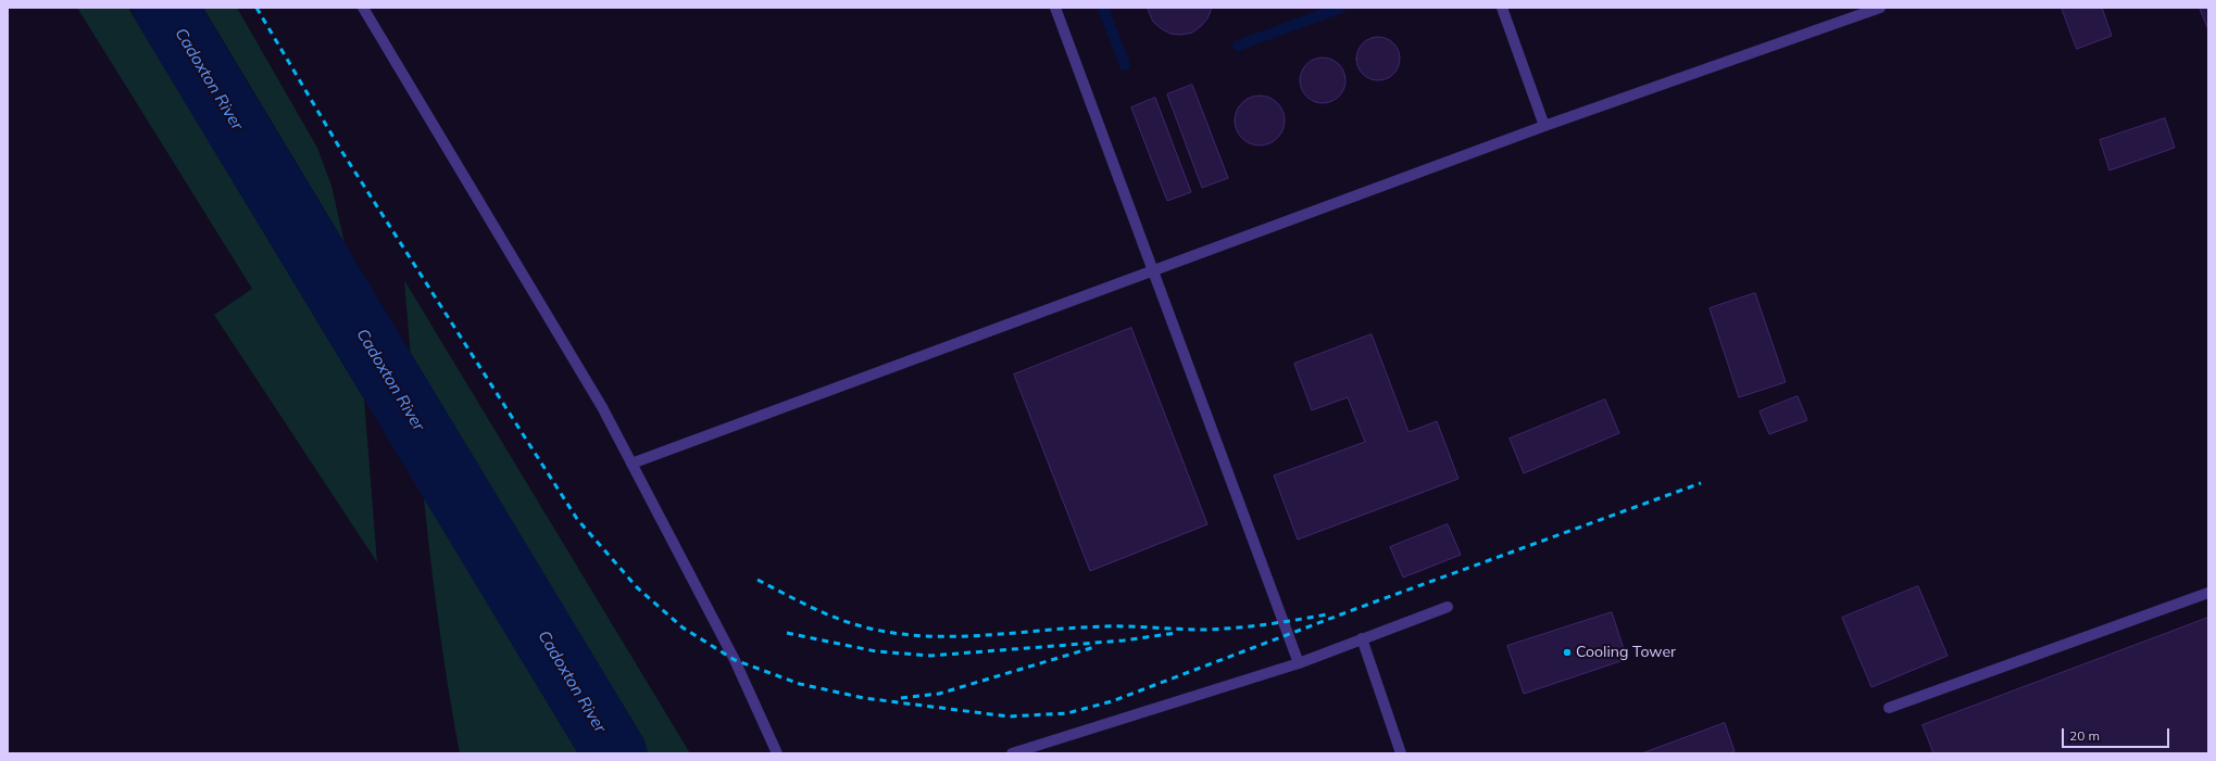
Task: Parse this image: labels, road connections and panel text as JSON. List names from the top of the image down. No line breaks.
{"water":["Cadoxton River"],"places":["Cooling Tower"],"scale_bar":"20 m"}
